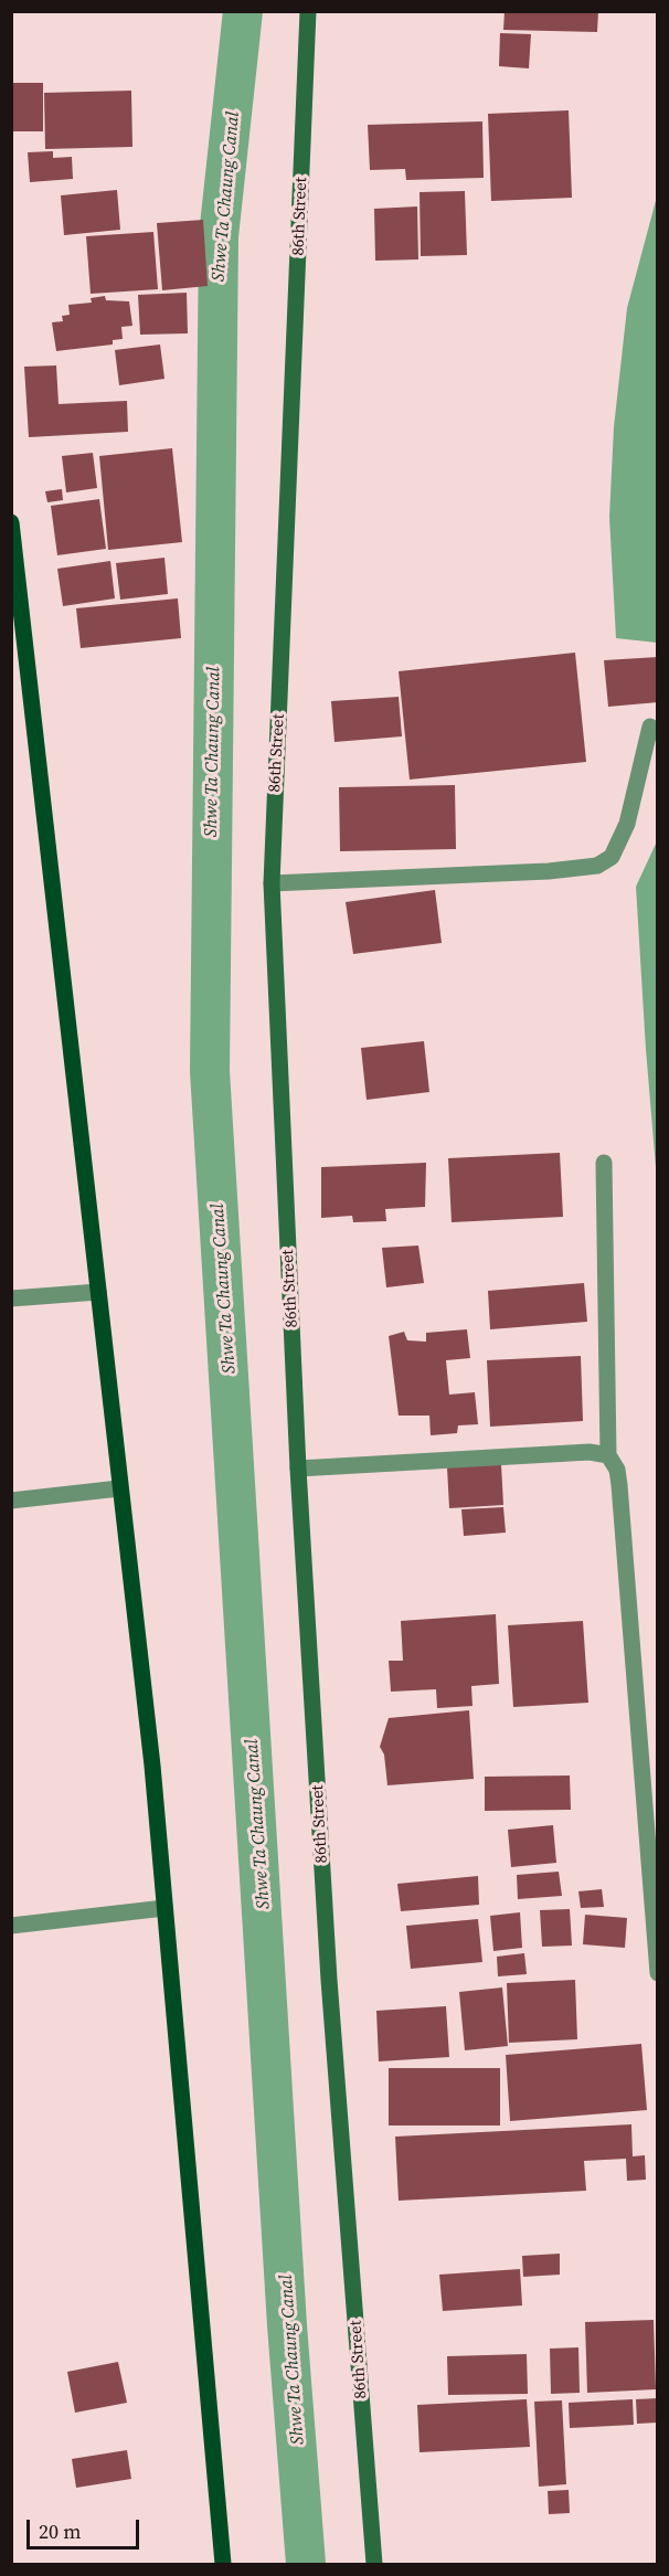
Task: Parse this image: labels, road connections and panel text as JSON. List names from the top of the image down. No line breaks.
{"streets":{"main road":["86th Street"]},"water":["Shwe Ta Chaung Canal"],"scale_bar":"20 m"}
